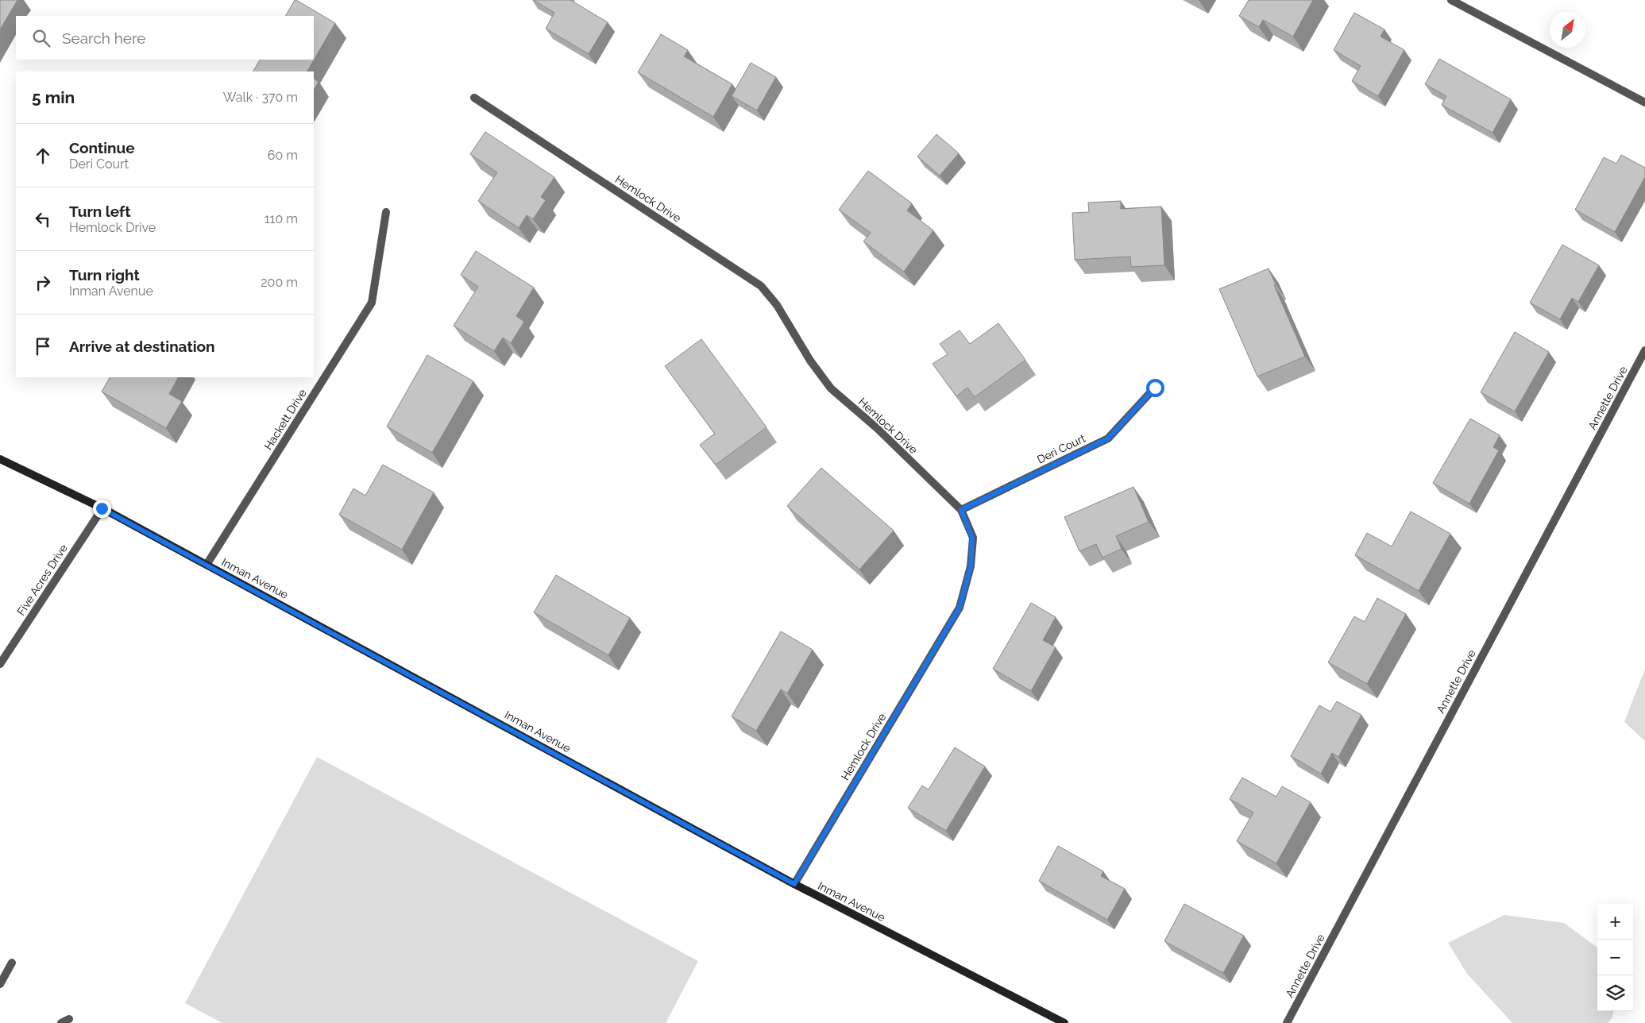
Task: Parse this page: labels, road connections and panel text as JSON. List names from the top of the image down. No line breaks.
{"streets":{"main road":["Inman Avenue"],"street":["Hemlock Drive","Annette Drive","Hackett Drive","Deri Court","Five Acres Drive"]},"crossings":[["Hemlock Drive","Deri Court"],["Hemlock Drive","Inman Avenue"],["Hackett Drive","Inman Avenue"],["Inman Avenue","Five Acres Drive"]],"north":"top right","page":{"search":"Search here","heading":["5 min","Walk · 370 m"],"list":[["Continue","Deri Court","60 m"],["Turn left","Hemlock Drive","110 m"],["Turn right","Inman Avenue","200 m"],"Arrive at destination"],"map_buttons":["+","−"]}}
